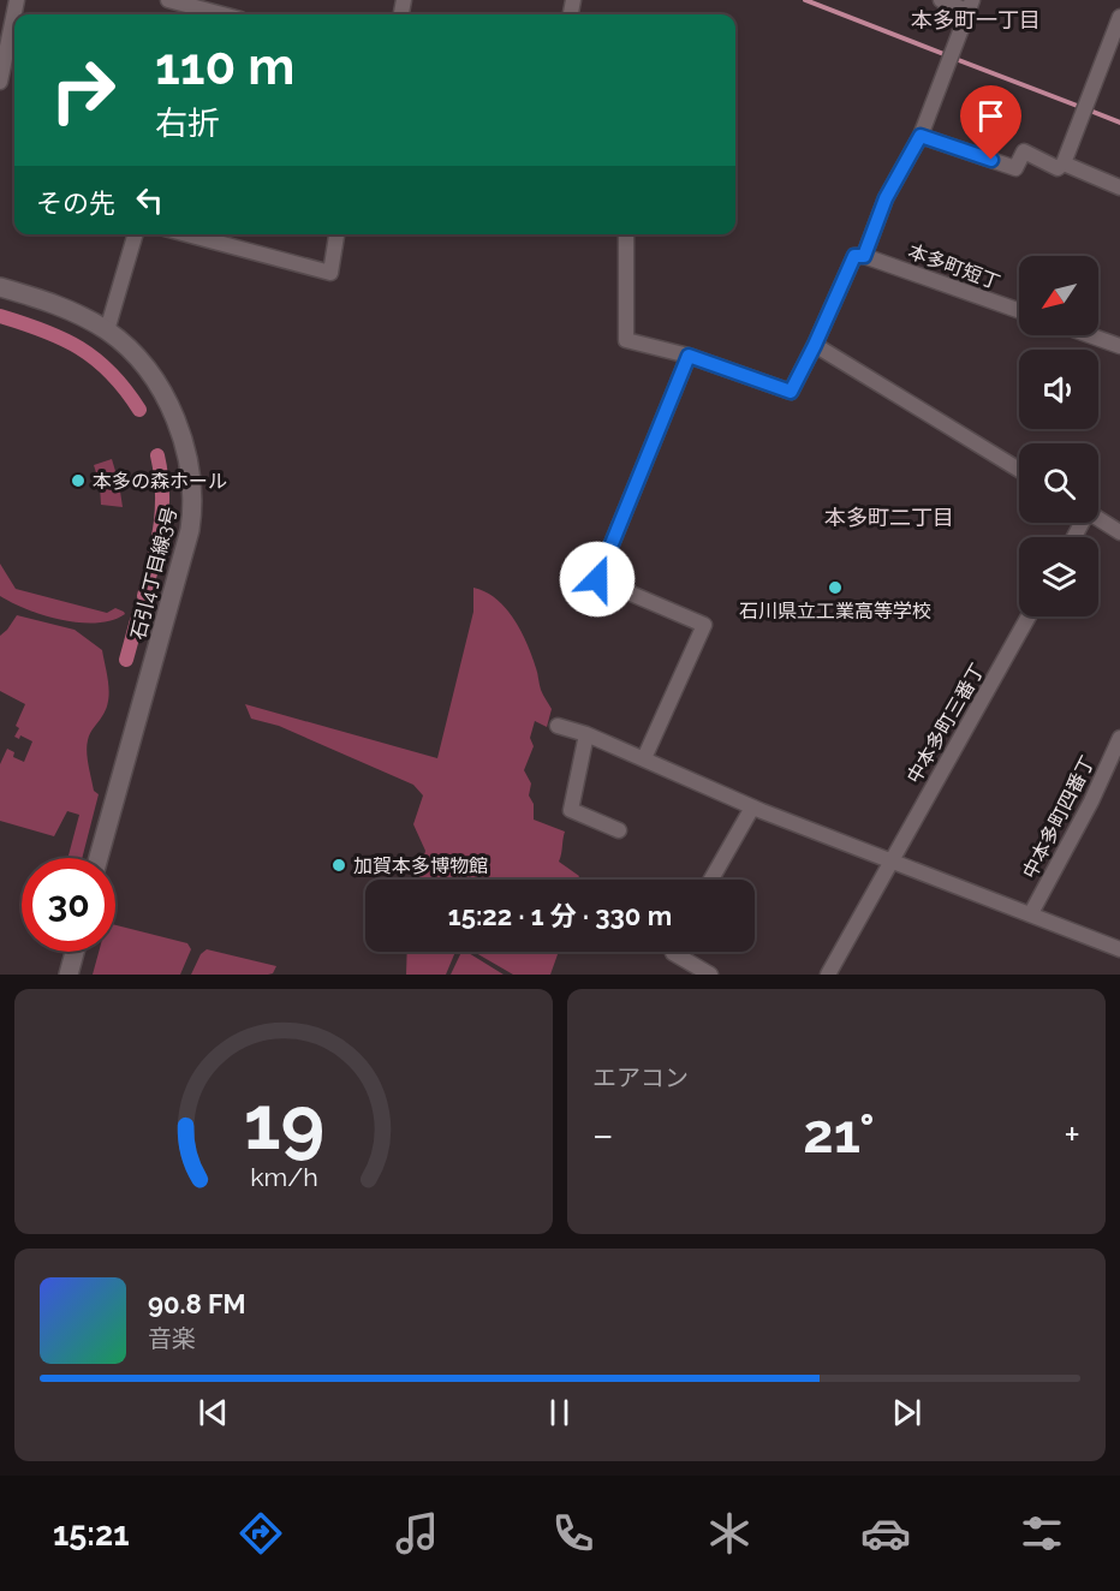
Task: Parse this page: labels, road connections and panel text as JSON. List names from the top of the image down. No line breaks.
{"streets":{"street":["本多町短丁","石引4丁目線3号","中本多町三番丁","中本多町四番丁"]},"districts":["本多町一丁目","本多町二丁目"],"places":["本多の森ホール","石川県立工業高等学校","加賀本多博物館"],"north":"bottom left","page":{"turn":["110 m","右折"],"then":"その先","limit":"30","trip":"15:22 · 1 分 · 330 m","tile":"エアコン","heat":["−","21°","+"],"song":["90.8 FM","音楽"],"tabs":"15:21","gauge":["19","km/h"]}}
